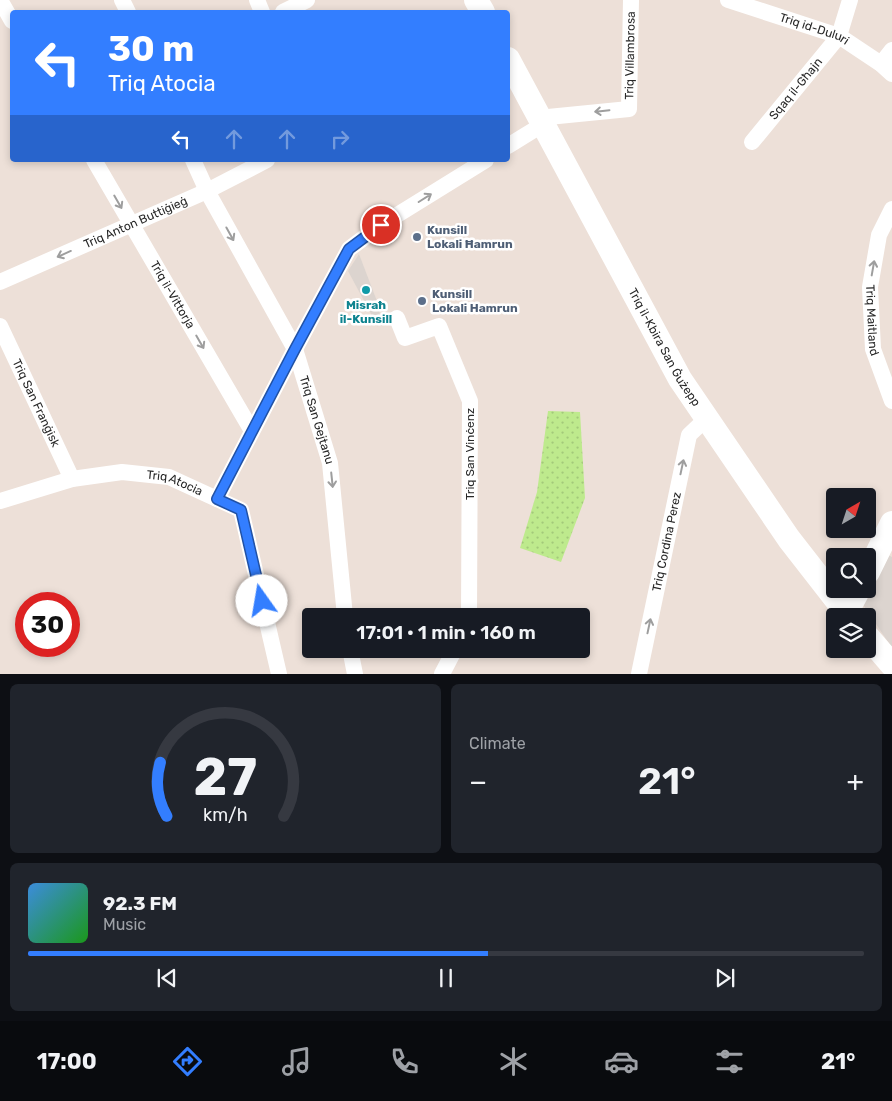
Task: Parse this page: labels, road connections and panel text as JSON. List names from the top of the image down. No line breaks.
{"streets":{"main road":["Triq il-Kbira San Ġużepp"],"street":["Triq id-Duluri","Triq Villambrosa","Sqaq il-Għajn","Triq Anton Buttiġieġ","Triq il-Vittorja","Triq Maitland","Triq San Franġisk","Triq San Gejtanu","Triq San Vinċenz","Triq Atocia","Triq Cordina Perez"]},"crossings":[["Triq id-Duluri","Sqaq il-Għajn"],["Triq Villambrosa","Triq il-Kbira San Ġużepp"],["Triq Anton Buttiġieġ","Triq il-Vittorja"],["Triq Anton Buttiġieġ","Triq San Gejtanu"],["Triq il-Kbira San Ġużepp","Triq Cordina Perez"],["Triq San Franġisk","Triq Atocia"]],"one_way":["Triq Anton Buttiġieġ","Triq il-Vittorja","Triq Maitland","Triq San Gejtanu","Triq Cordina Perez"],"places":["Kunsill Lokali Ħamrun","Misraħ il-Kunsill","Kunsill Lokali Hamrun"],"north":"top right","page":{"turn":["30 m","Triq Atocia"],"limit":"30","trip":"17:01 · 1 min · 160 m","tile":"Climate","heat":["−","21°","+"],"song":["92.3 FM","Music"],"tabs":["17:00","21°"],"gauge":["27","km/h"]}}
